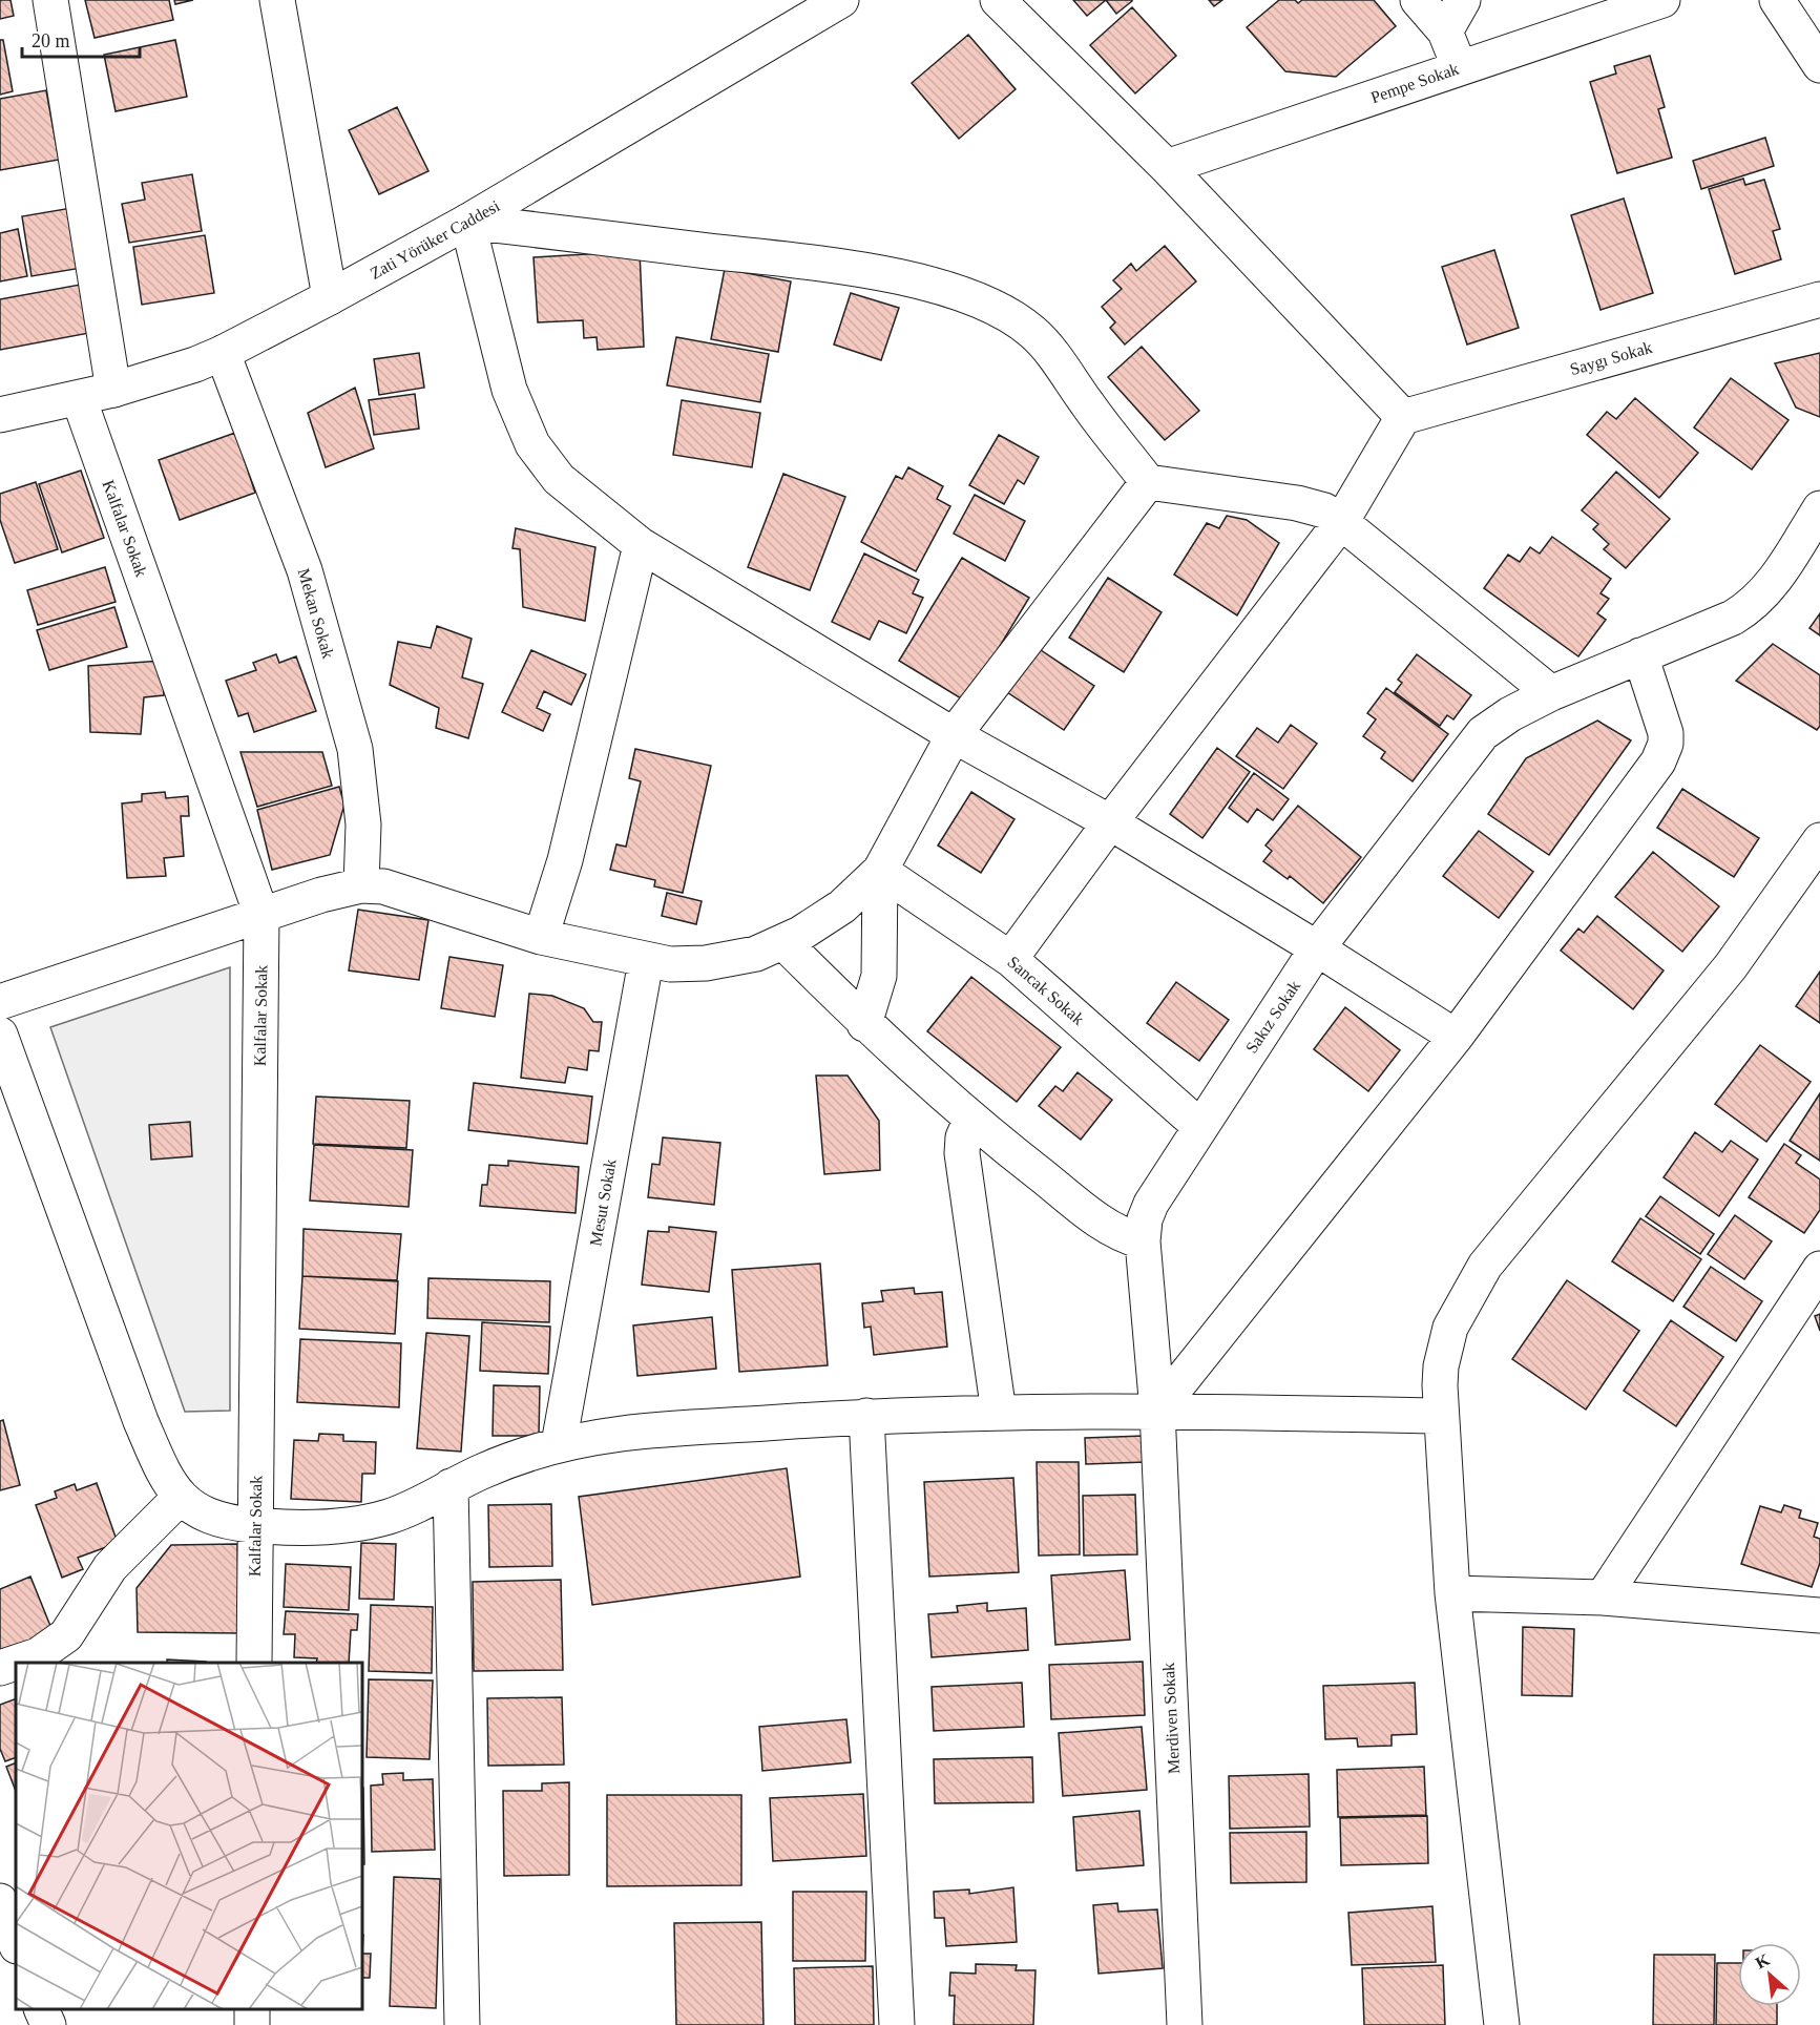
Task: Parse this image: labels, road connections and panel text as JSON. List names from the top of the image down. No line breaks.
{"streets":{"street":["Pempe Sokak","Zati Yörüker Caddesi","Saygı Sokak","Kalfalar Sokak","Mekan Sokak","Sancak Sokak","Sakız Sokak","Mesut Sokak","Merdiven Sokak"]},"crossings":[["Zati Yörüker Caddesi","Kalfalar Sokak"],["Zati Yörüker Caddesi","Mekan Sokak"],["Sancak Sokak","Sakız Sokak"],["Sakız Sokak","Merdiven Sokak"]],"scale_bar":"20 m","north":"top left"}
